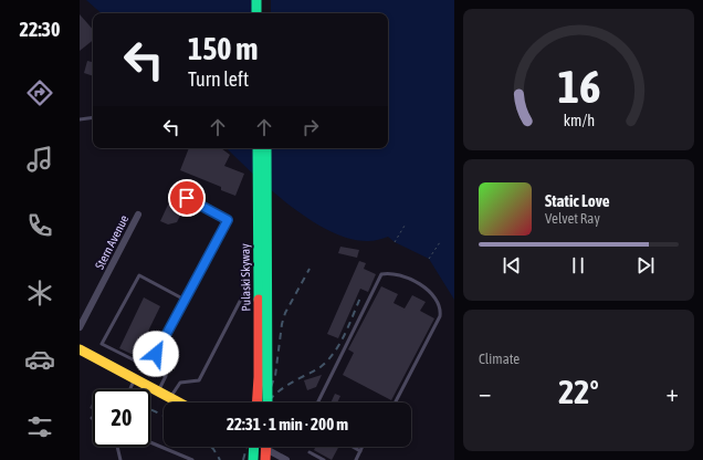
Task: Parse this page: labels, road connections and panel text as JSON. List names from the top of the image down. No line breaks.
{"streets":{"main road":["Pulaski Skyway"],"street":["Stern Avenue"]},"page":{"tabs":"22:30","turn":["150 m","Turn left"],"song":["Static Love","Velvet Ray"],"tile":"Climate","heat":["−","22°","+"],"limit":"20","trip":"22:31 · 1 min · 200 m","gauge":["16","km/h"]}}
